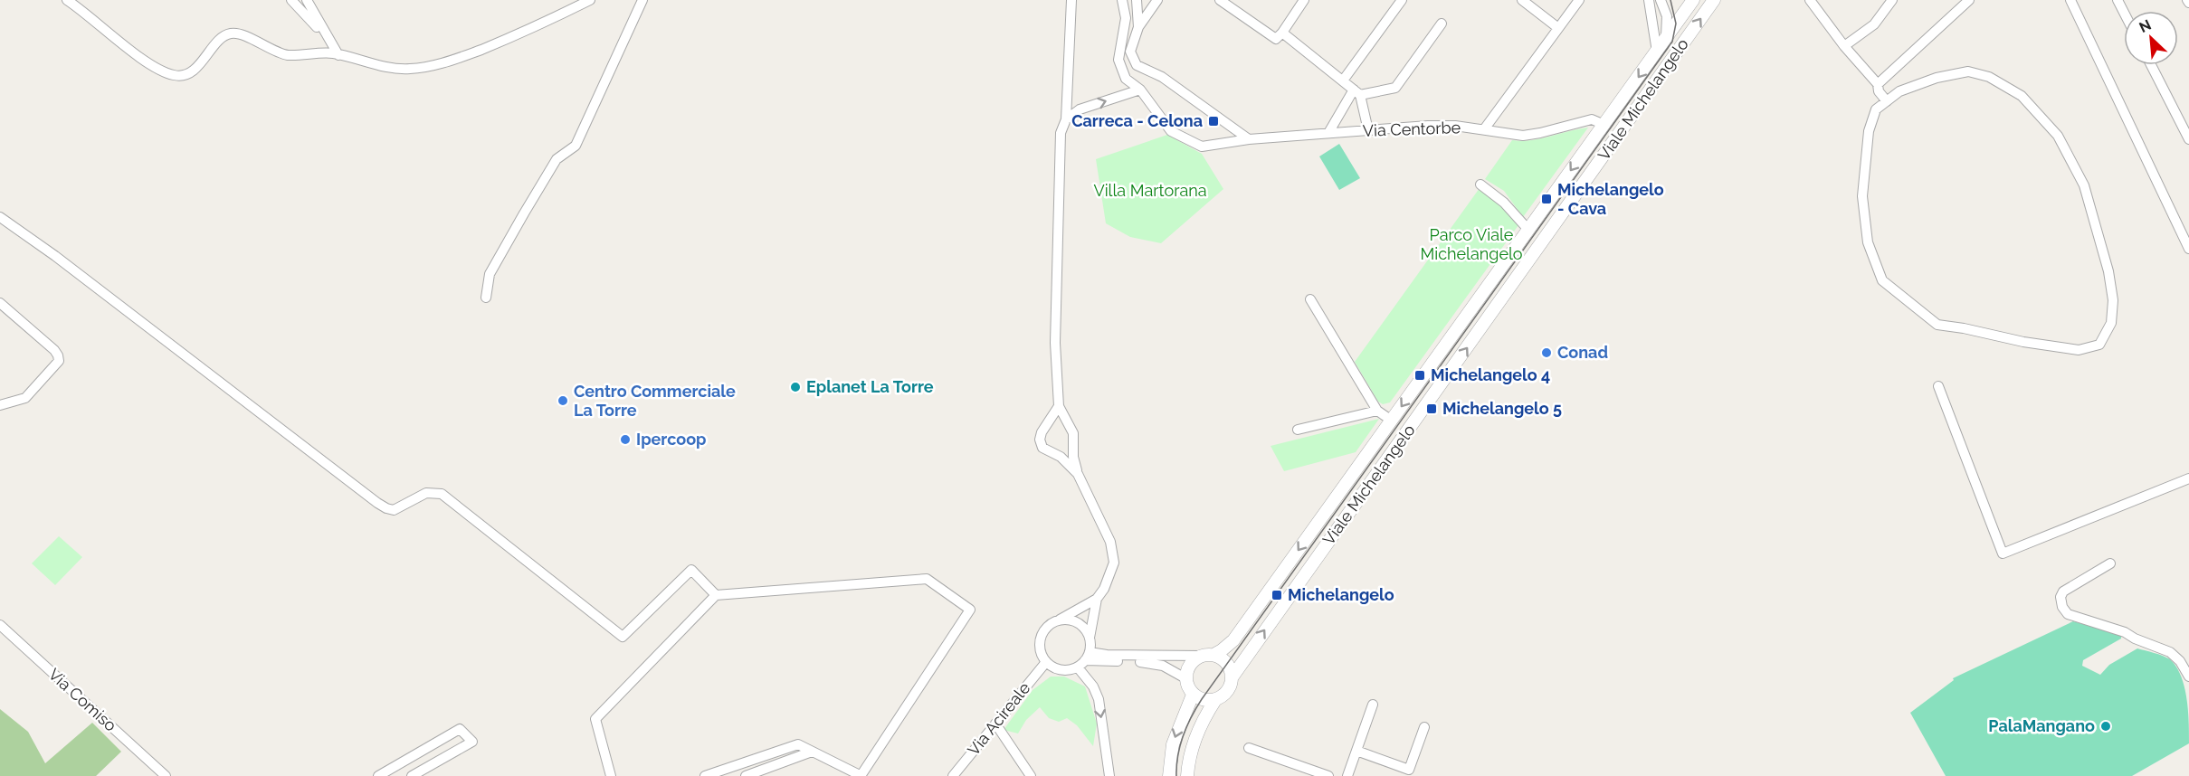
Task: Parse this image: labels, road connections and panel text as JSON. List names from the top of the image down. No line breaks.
{"streets":{"street":["Viale Michelangelo","Via Centorbe","Via Comiso","Via Acireale"]},"crossings":[["Viale Michelangelo","Via Centorbe"]],"parks":["Villa Martorana","Parco Viale Michelangelo"],"places":{"transit":["Carreca - Celona","Michelangelo - Cava","Michelangelo 4","Michelangelo 5","Michelangelo"],"other":["Conad","Eplanet La Torre","Centro Commerciale La Torre","Ipercoop","PalaMangano"]},"north":"top left"}
